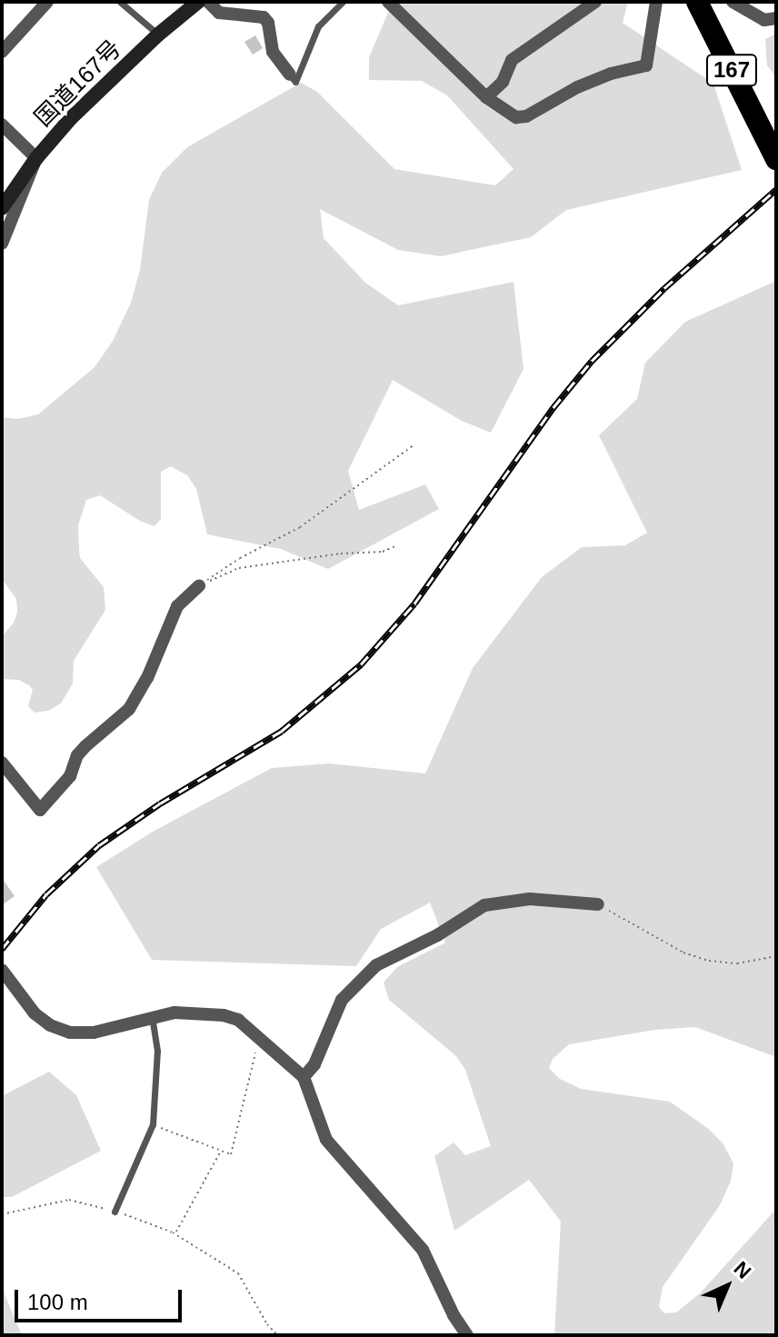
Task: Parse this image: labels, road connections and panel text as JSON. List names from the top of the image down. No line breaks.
{"streets":{"highway":["167"],"street":["国道167号"]},"scale_bar":"100 m","north":"top right"}
